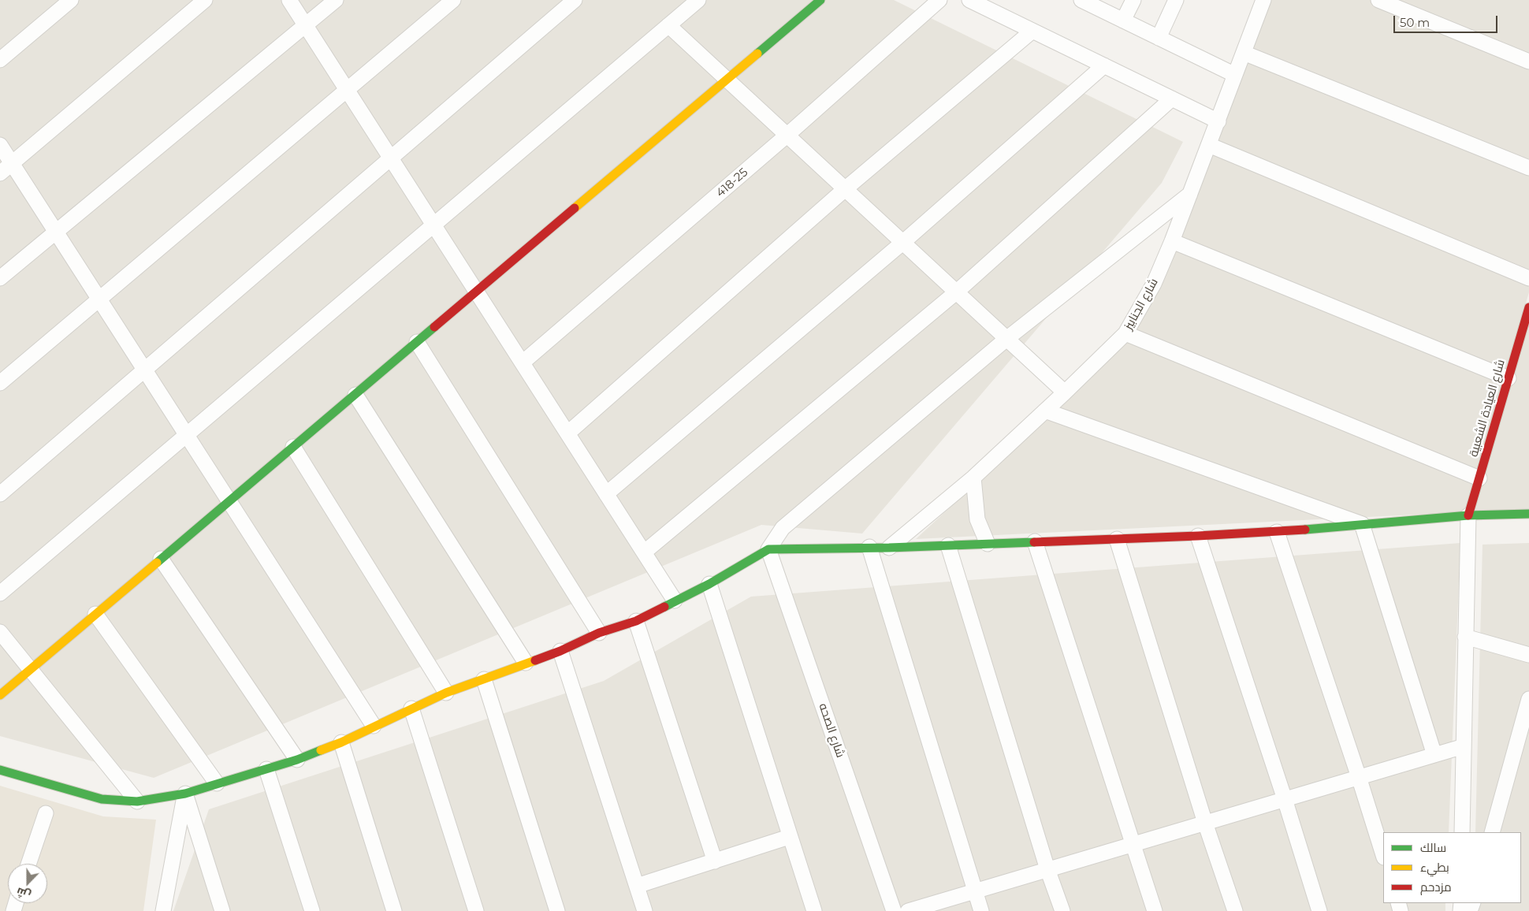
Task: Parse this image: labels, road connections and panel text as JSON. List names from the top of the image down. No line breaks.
{"streets":{"street":["418-25","شارع الجنابيز","شارع العيادة الشعبية","شارع الصحه"]},"legend":["سالك","بطيء","مزدحم"],"scale_bar":"50 m","north":"bottom"}
